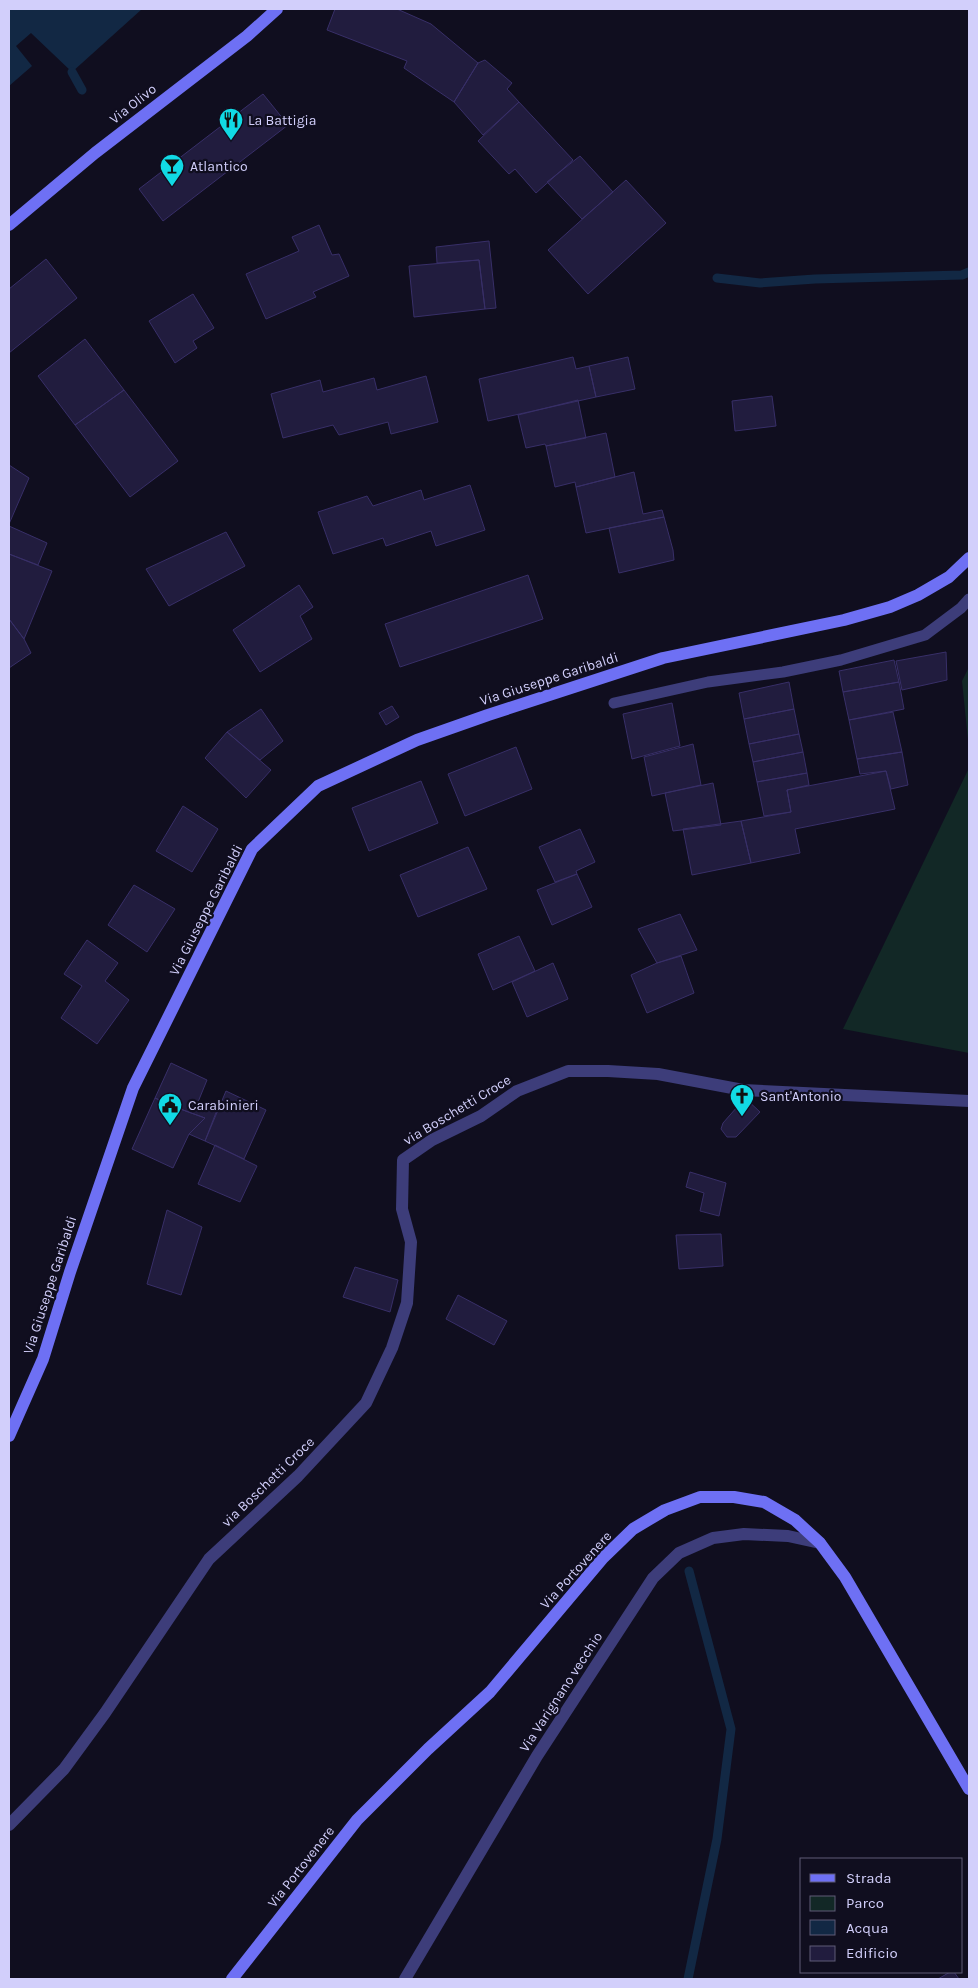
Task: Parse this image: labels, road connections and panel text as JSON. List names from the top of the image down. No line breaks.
{"streets":{"street":["Via Olivo","Via Giuseppe Garibaldi","via Boschetti Croce","Via Portovenere","Via Varignano vecchio"]},"crossings":[["Via Portovenere","Via Varignano vecchio"]],"places":{"restaurant":["La Battigia"],"bar":["Atlantico"],"church":["Sant'Antonio"],"public building":["Carabinieri"]},"legend":["Strada","Parco","Acqua","Edificio"]}
